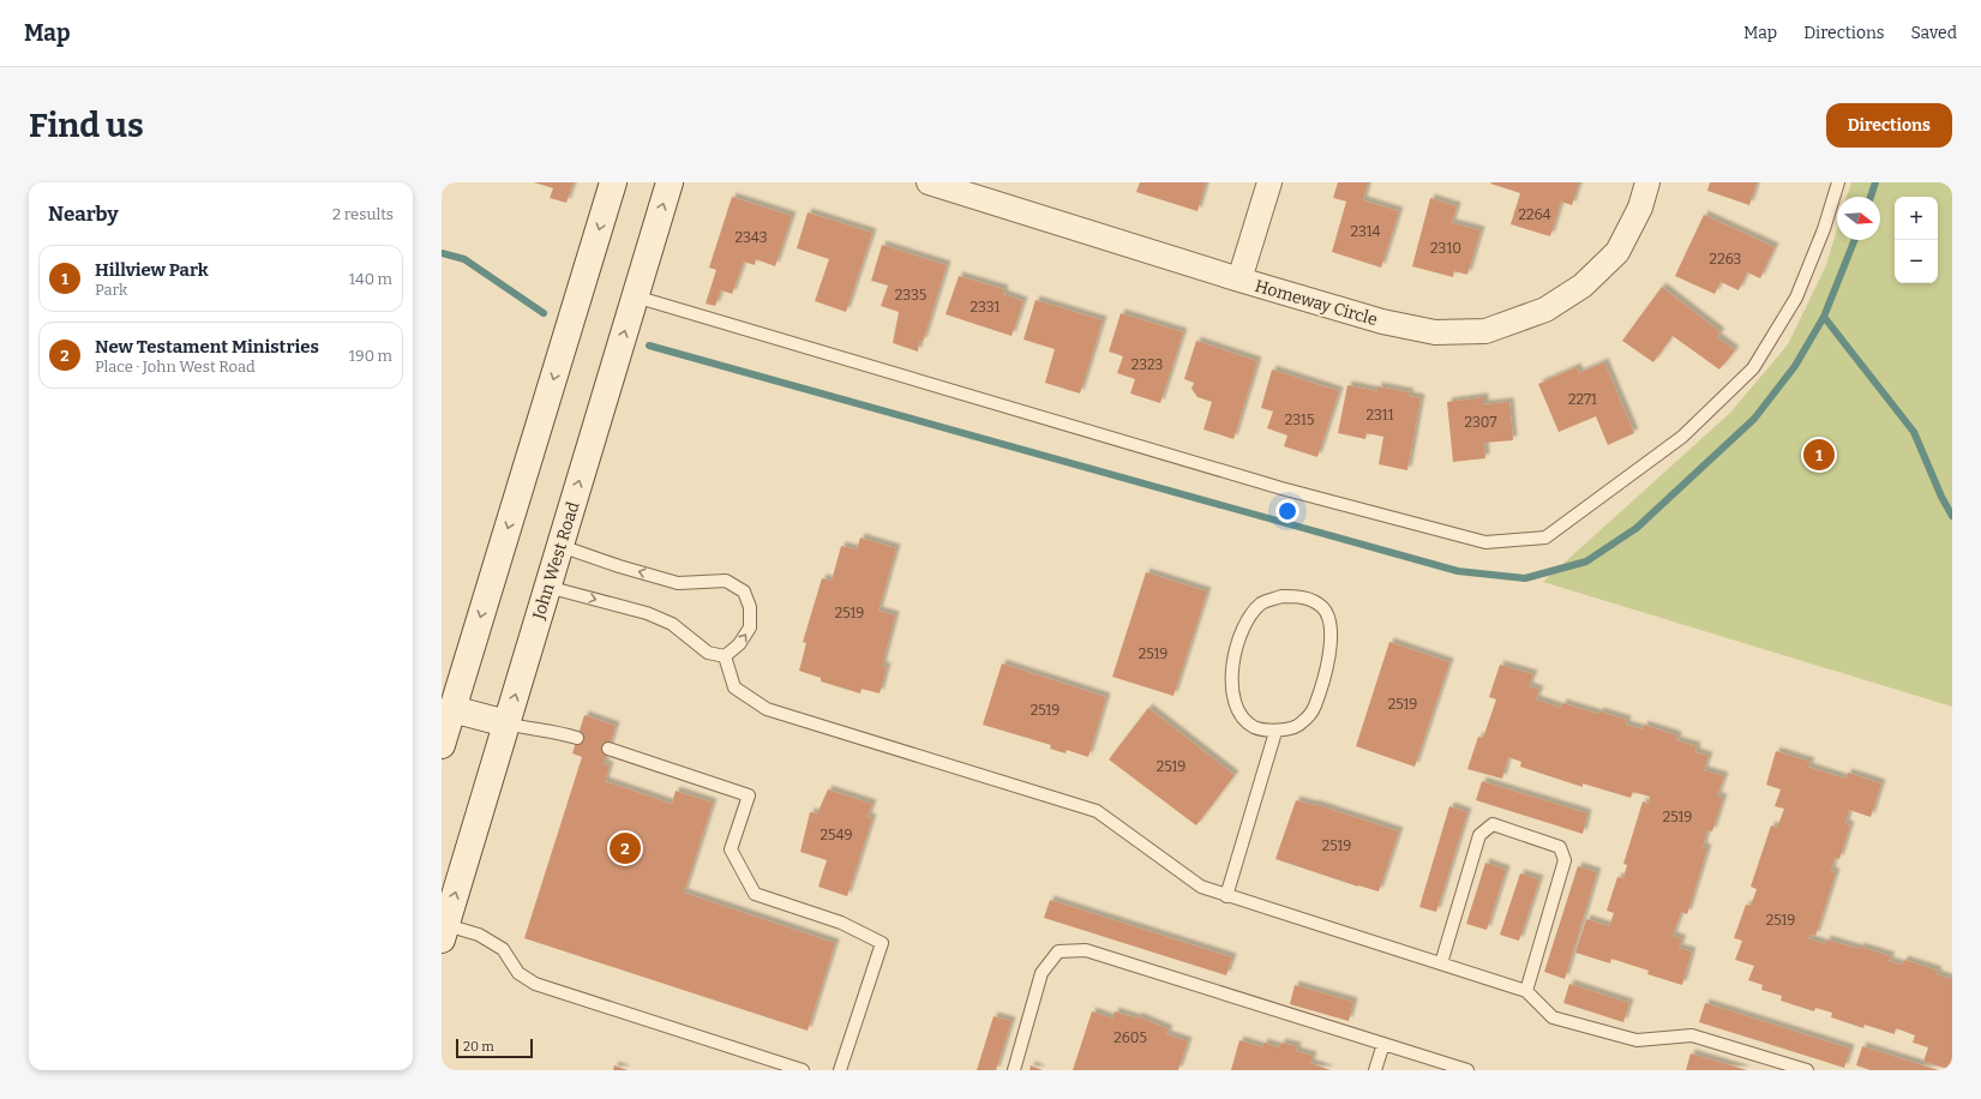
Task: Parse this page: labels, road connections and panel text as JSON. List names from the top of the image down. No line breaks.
{"streets":{"main road":["John West Road"],"street":["Homeway Circle"]},"house_numbers":["2264","2314","2343","2310","2263","2335","2331","2323","2271","2311","2315","2307","2519","2519","2519","2519","2519","2519","2549","2519","2519","2605"],"scale_bar":"20 m","north":"right","page":{"header":"Map","nav":["Map","Directions","Saved"],"buttons":"Directions","title":"Find us","heading":["Nearby","2 results"],"map_buttons":["+","−"],"list":[{"mark":"1","name":"Hillview Park","note":"Park","value":"140 m"},{"mark":"2","name":"New Testament Ministries","note":"Place · John West Road","value":"190 m"}],"pins":["1","2"],"scale":"20 m"}}
